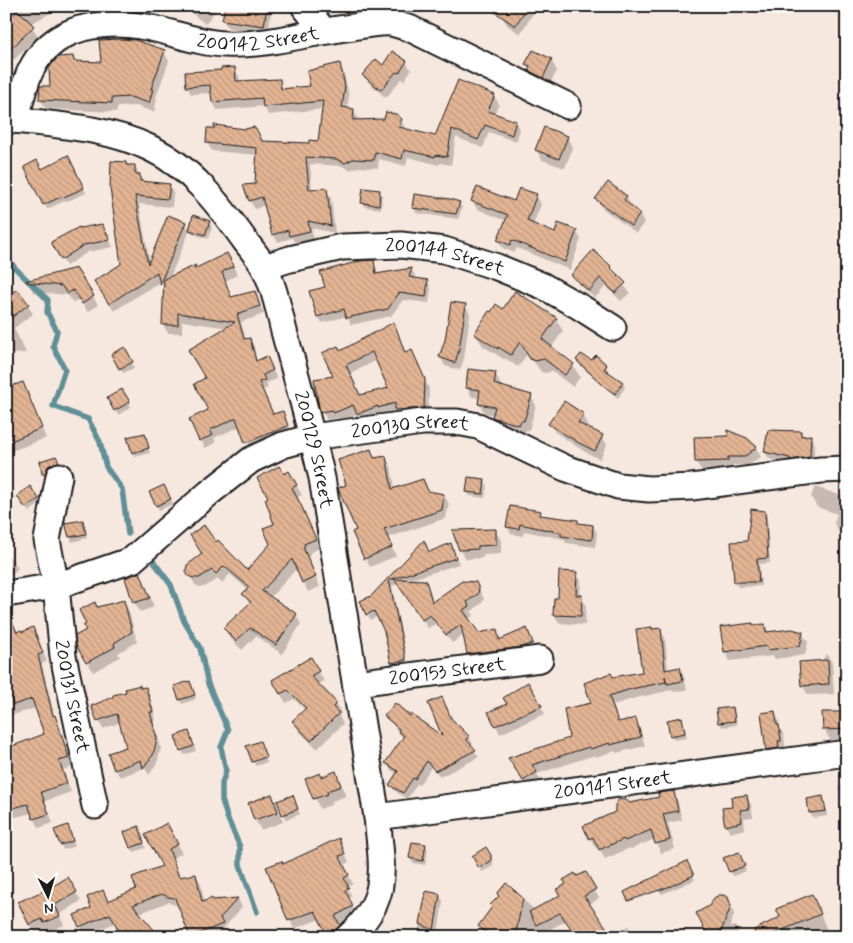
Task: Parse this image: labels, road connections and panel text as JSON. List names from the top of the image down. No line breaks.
{"streets":{"street":["200142 Street","200144 Street","200130 Street","200129 Street","200153 Street","200131 Street","200141 Street"]},"crossings":[["200142 Street","200129 Street"],["200144 Street","200129 Street"],["200130 Street","200129 Street"],["200130 Street","200131 Street"],["200129 Street","200153 Street"],["200129 Street","200141 Street"]],"north":"bottom"}
